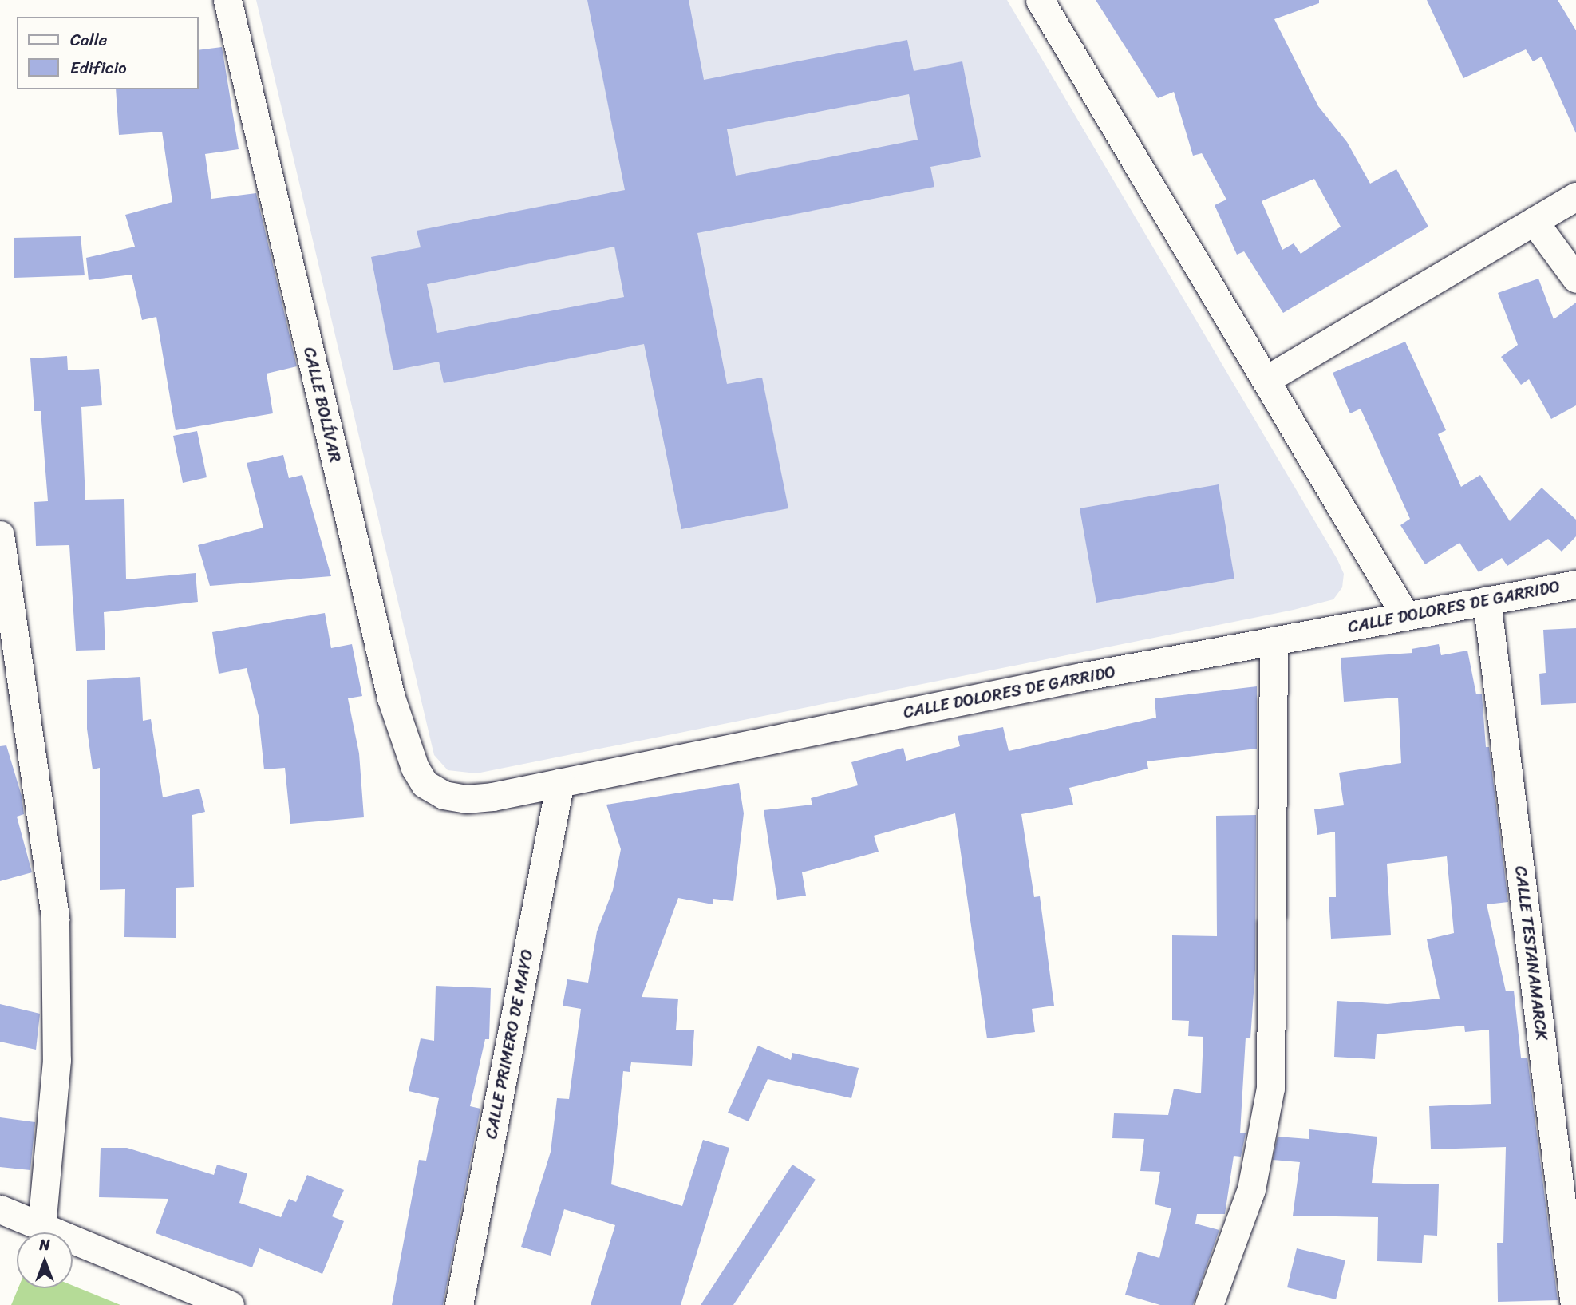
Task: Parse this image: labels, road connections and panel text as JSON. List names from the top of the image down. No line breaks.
{"streets":{"street":["CALLE BOLÍVAR","CALLE DOLORES DE GARRIDO","CALLE TESTANAMARCK","CALLE PRIMERO DE MAYO"]},"crossings":[["CALLE BOLÍVAR","CALLE DOLORES DE GARRIDO"],["CALLE DOLORES DE GARRIDO","CALLE TESTANAMARCK"],["CALLE DOLORES DE GARRIDO","CALLE PRIMERO DE MAYO"]],"legend":["Calle","Edificio"],"north":"top"}
